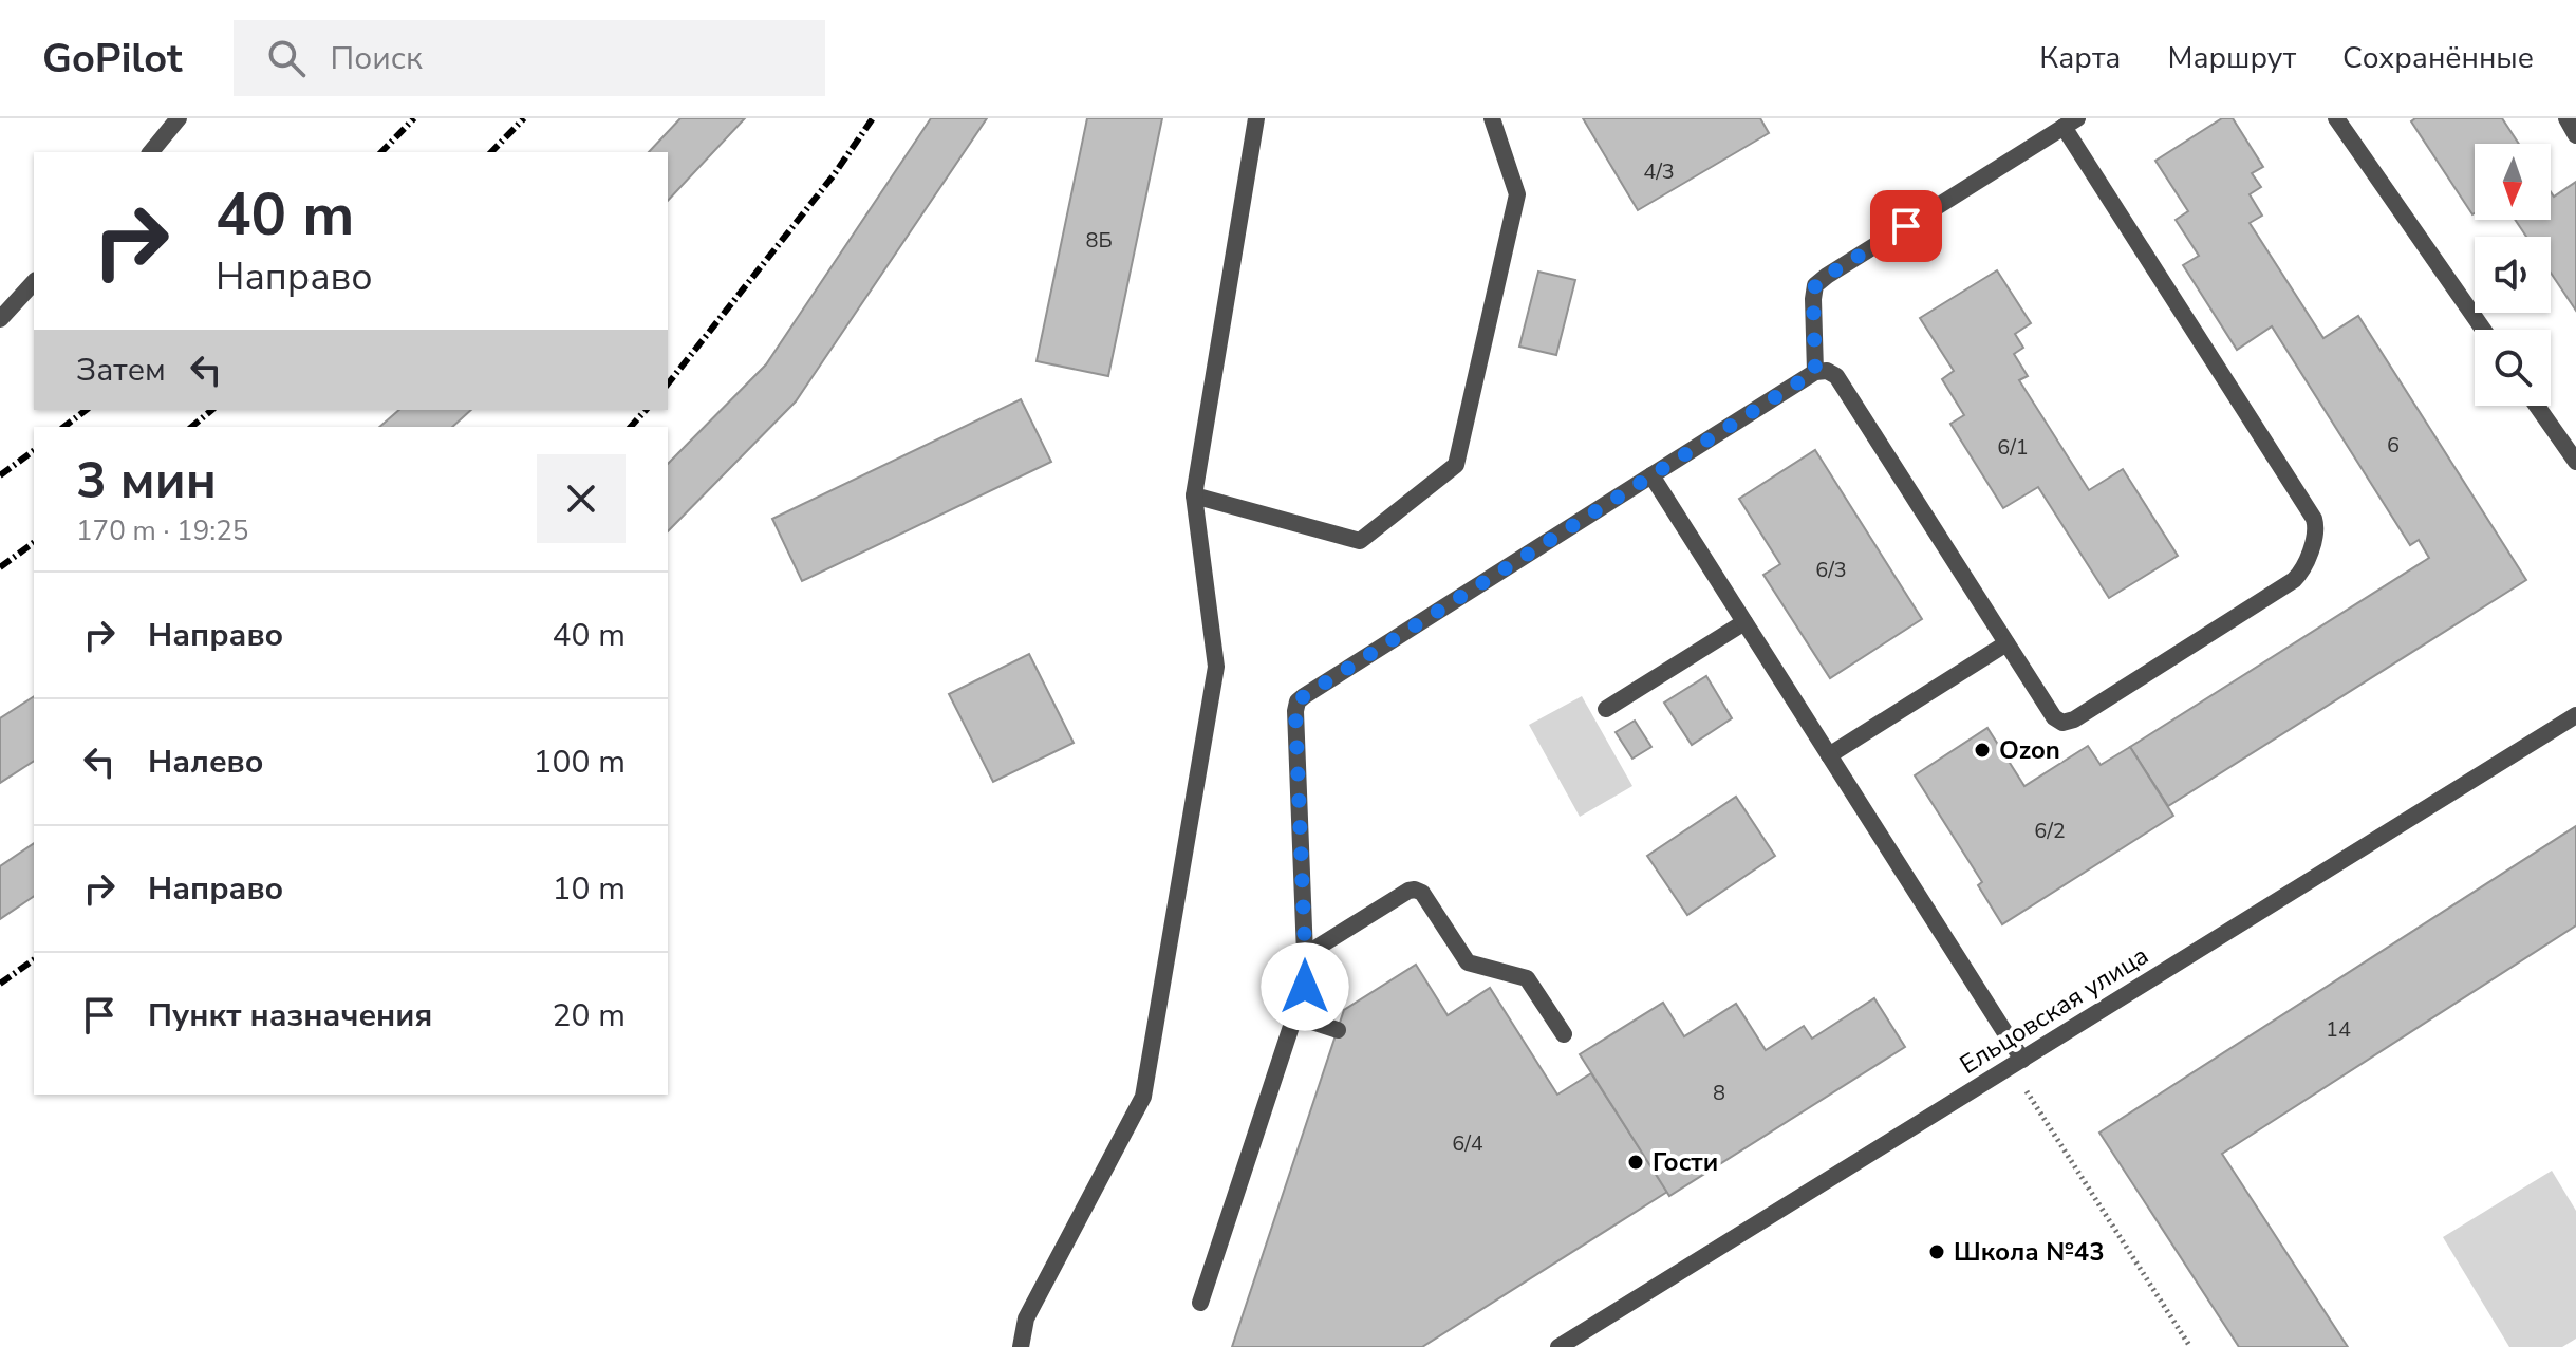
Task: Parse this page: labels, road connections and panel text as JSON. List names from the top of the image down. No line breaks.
{"streets":{"street":["Ельцовская улица"]},"places":["Ozon","Гости","Школа №43"],"house_numbers":["4/3","8Б","6","6/1","6/3","6/2","14","8","6/4"],"north":"bottom","page":{"header":"GoPilot","search":"Поиск","nav":["Карта","Маршрут","Сохранённые"],"turn":["40 m","Направо"],"then":"Затем","heading":["3 мин","170 m · 19:25"],"list":[{"name":"Направо","value":"40 m"},{"name":"Налево","value":"100 m"},{"name":"Направо","value":"10 m"},{"name":"Пункт назначения","value":"20 m"}]}}
